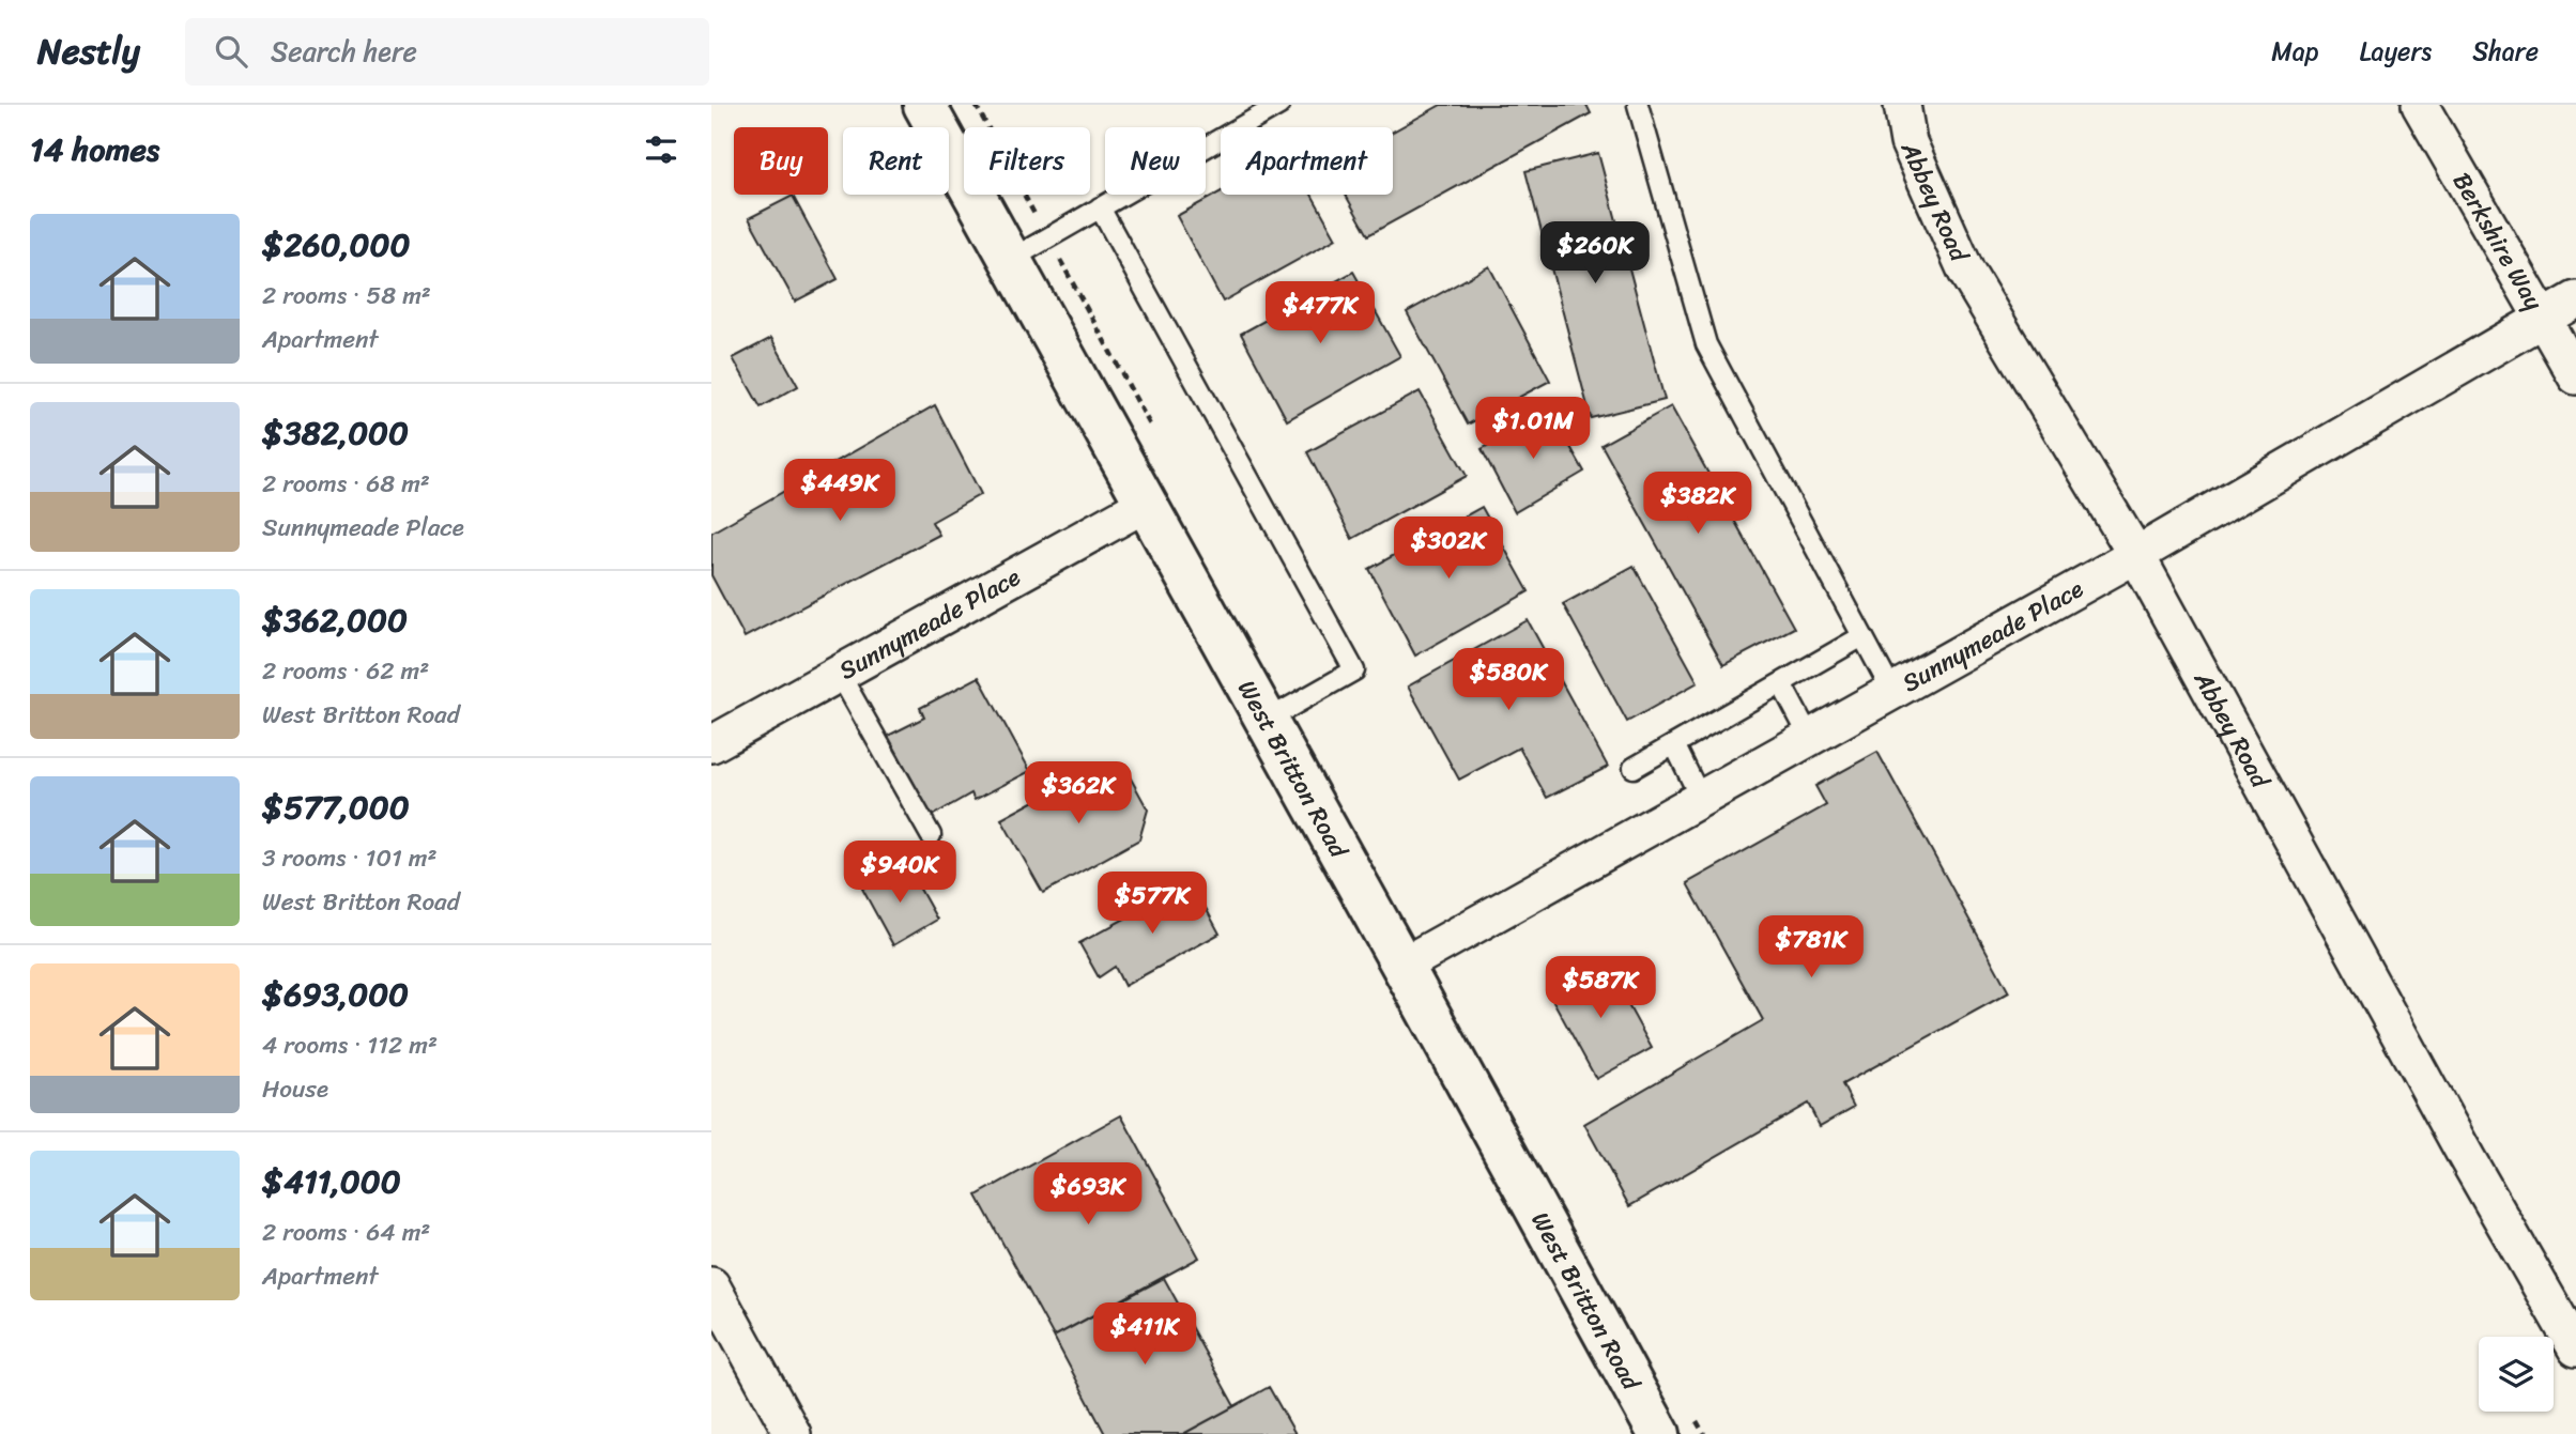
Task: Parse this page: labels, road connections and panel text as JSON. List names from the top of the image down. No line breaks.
{"streets":{"main road":["West Britton Road"],"street":["Abbey Road","Berkshire Way","Sunnymeade Place"]},"crossings":[["Abbey Road","Sunnymeade Place"],["Berkshire Way","Sunnymeade Place"],["Sunnymeade Place","West Britton Road"]],"page":{"header":"Nestly","search":"Search here","nav":["Map","Layers","Share"],"heading":"14 homes","chip":["Buy","Rent","Filters","New","Apartment"],"list":[{"name":"$260,000","note":"2 rooms · 58 m² · Apartment"},{"name":"$382,000","note":"2 rooms · 68 m² · Sunnymeade Place"},{"name":"$362,000","note":"2 rooms · 62 m² · West Britton Road"},{"name":"$577,000","note":"3 rooms · 101 m² · West Britton Road"},{"name":"$693,000","note":"4 rooms · 112 m² · House"},{"name":"$411,000","note":"2 rooms · 64 m² · Apartment"}],"price":["$260K","$477K","$1.01M","$449K","$382K","$302K","$580K","$362K","$940K","$577K","$781K","$587K","$693K","$411K"]}}
